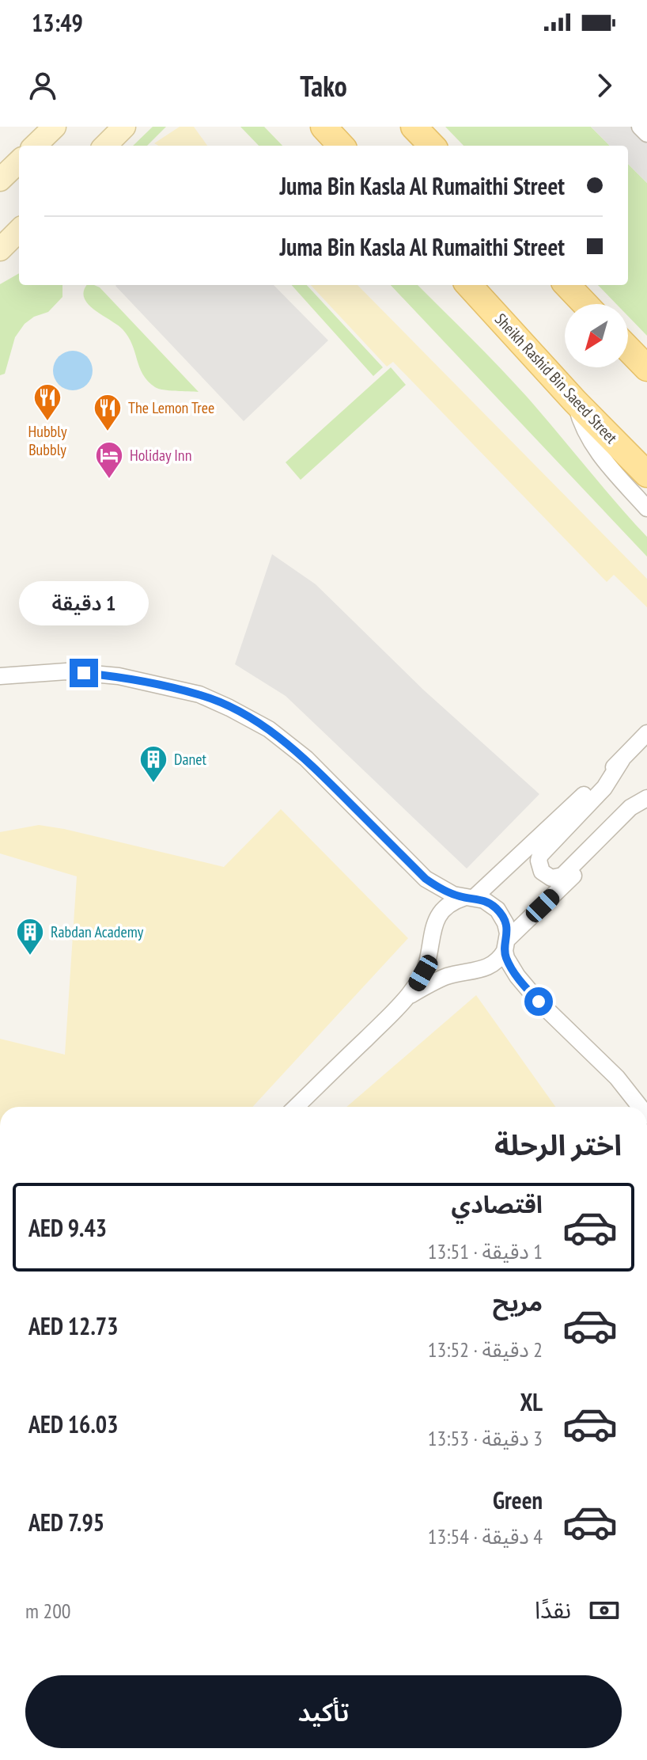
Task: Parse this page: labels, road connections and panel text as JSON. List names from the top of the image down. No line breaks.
{"streets":{"main road":["Sheikh Rashid Bin Saeed Street"]},"places":{"restaurant":["Hubbly Bubbly","The Lemon Tree"],"hotel":["Holiday Inn"],"building":["Danet","Rabdan Academy"]},"north":"bottom left","page":{"status":"13:49","header":"Tako","banner":["Juma Bin Kasla Al Rumaithi Street","Juma Bin Kasla Al Rumaithi Street"],"bubble":"1 دقيقة","heading":"اختر الرحلة","list":[{"name":"اقتصادي","note":"1 دقيقة · 13:51","value":"AED 9.43"},{"name":"مريح","note":"2 دقيقة · 13:52","value":"AED 12.73"},{"name":"XL","note":"3 دقيقة · 13:53","value":"AED 16.03"},{"name":"Green","note":"4 دقيقة · 13:54","value":"AED 7.95"}],"pay":["نقدًا","200 m"],"buttons":"تأكيد"}}
